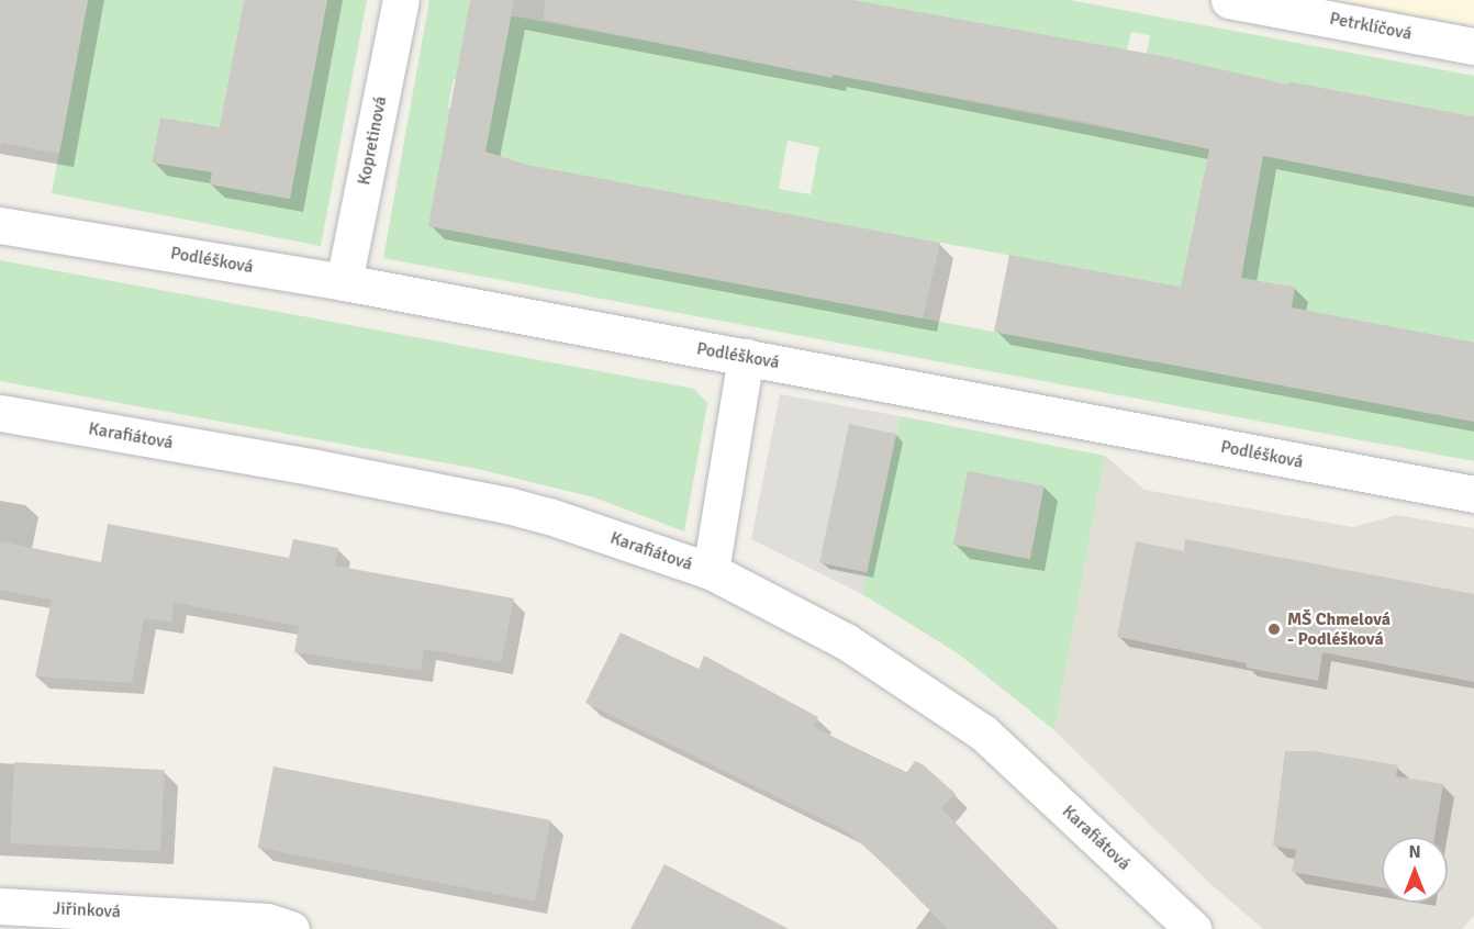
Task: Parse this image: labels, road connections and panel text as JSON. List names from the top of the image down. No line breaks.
{"streets":{"street":["Petrklíčová","Kopretinová","Podléšková","Karafiátová","Jiřinková"]},"crossings":[["Kopretinová","Podléšková"]],"places":["MŠ Chmelová - Podléšková"],"north":"top"}
